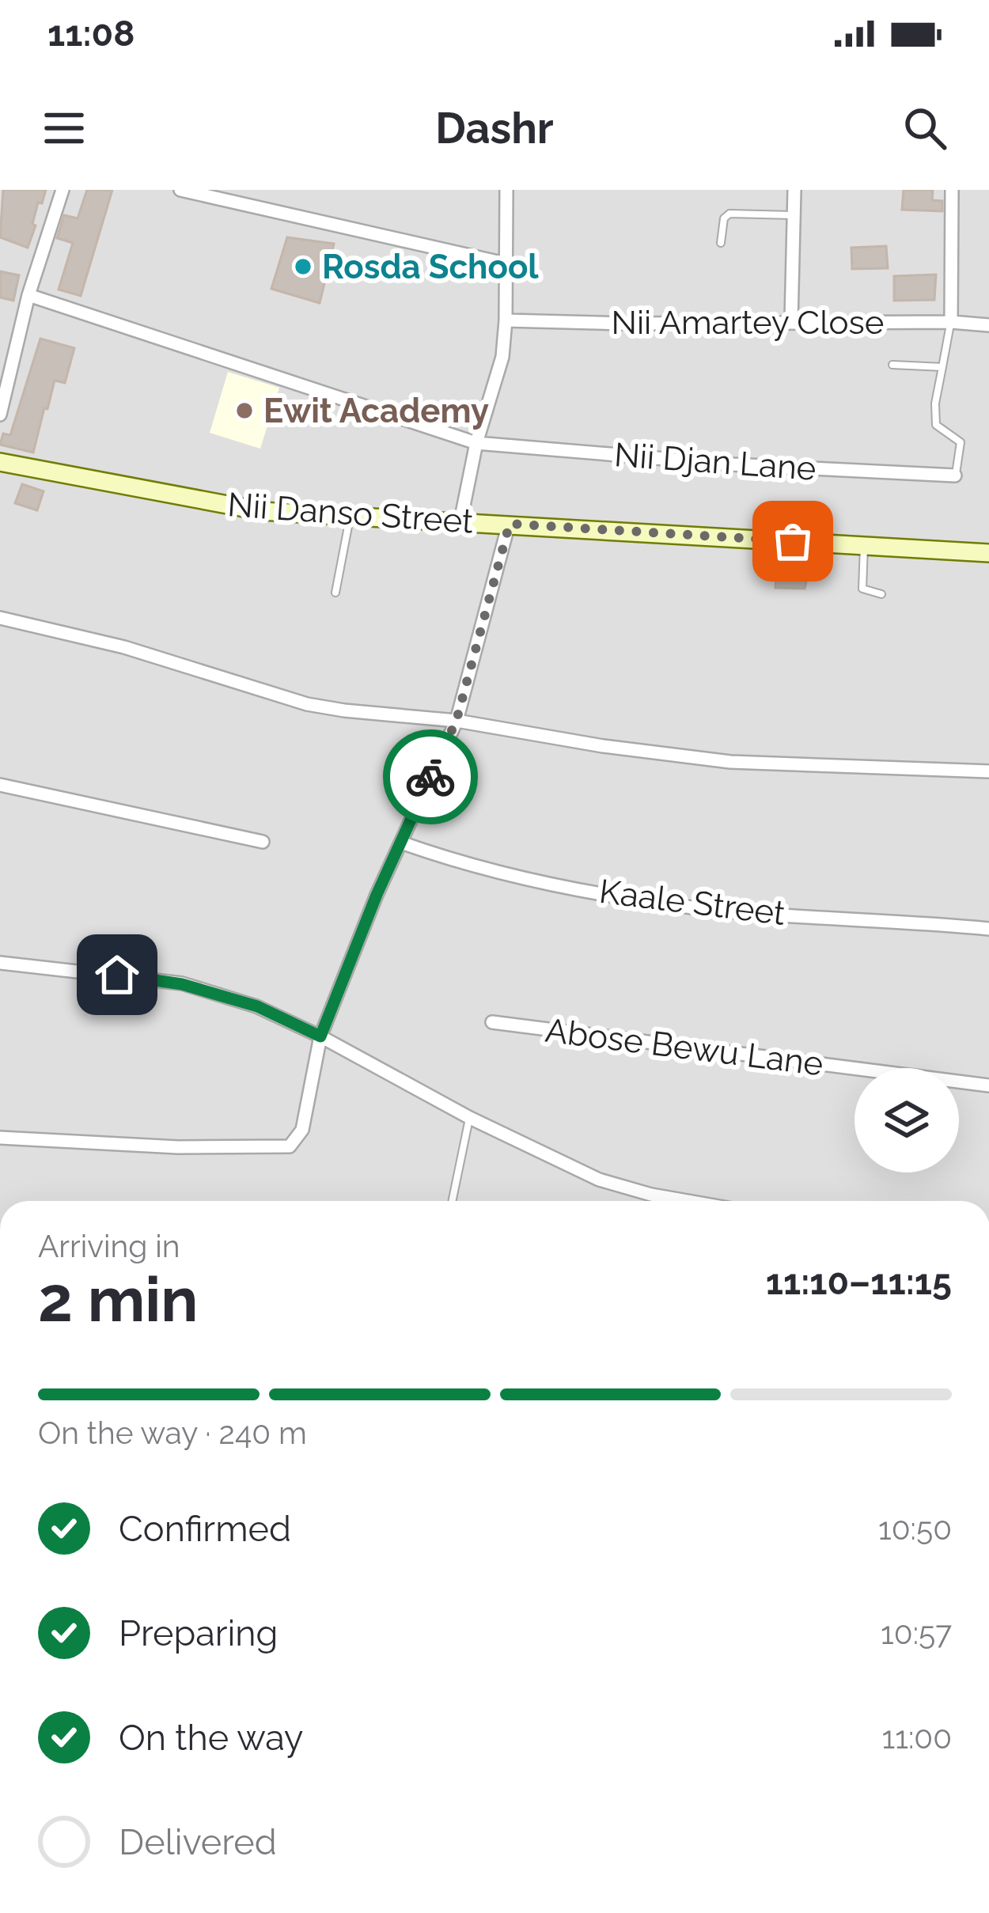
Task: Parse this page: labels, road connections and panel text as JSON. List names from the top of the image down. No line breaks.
{"streets":{"street":["Nii Amartey Close","Nii Djan Lane","Nii Danso Street","Kaale Street","Abose Bewu Lane"]},"places":["Rosda School","Ewit Academy"],"page":{"status":"11:08","header":"Dashr","heading":["2 min","Arriving in","11:10–11:15"],"bar":"On the way · 240 m","list":[["Confirmed","10:50"],["Preparing","10:57"],["On the way","11:00"],"Delivered"]}}
